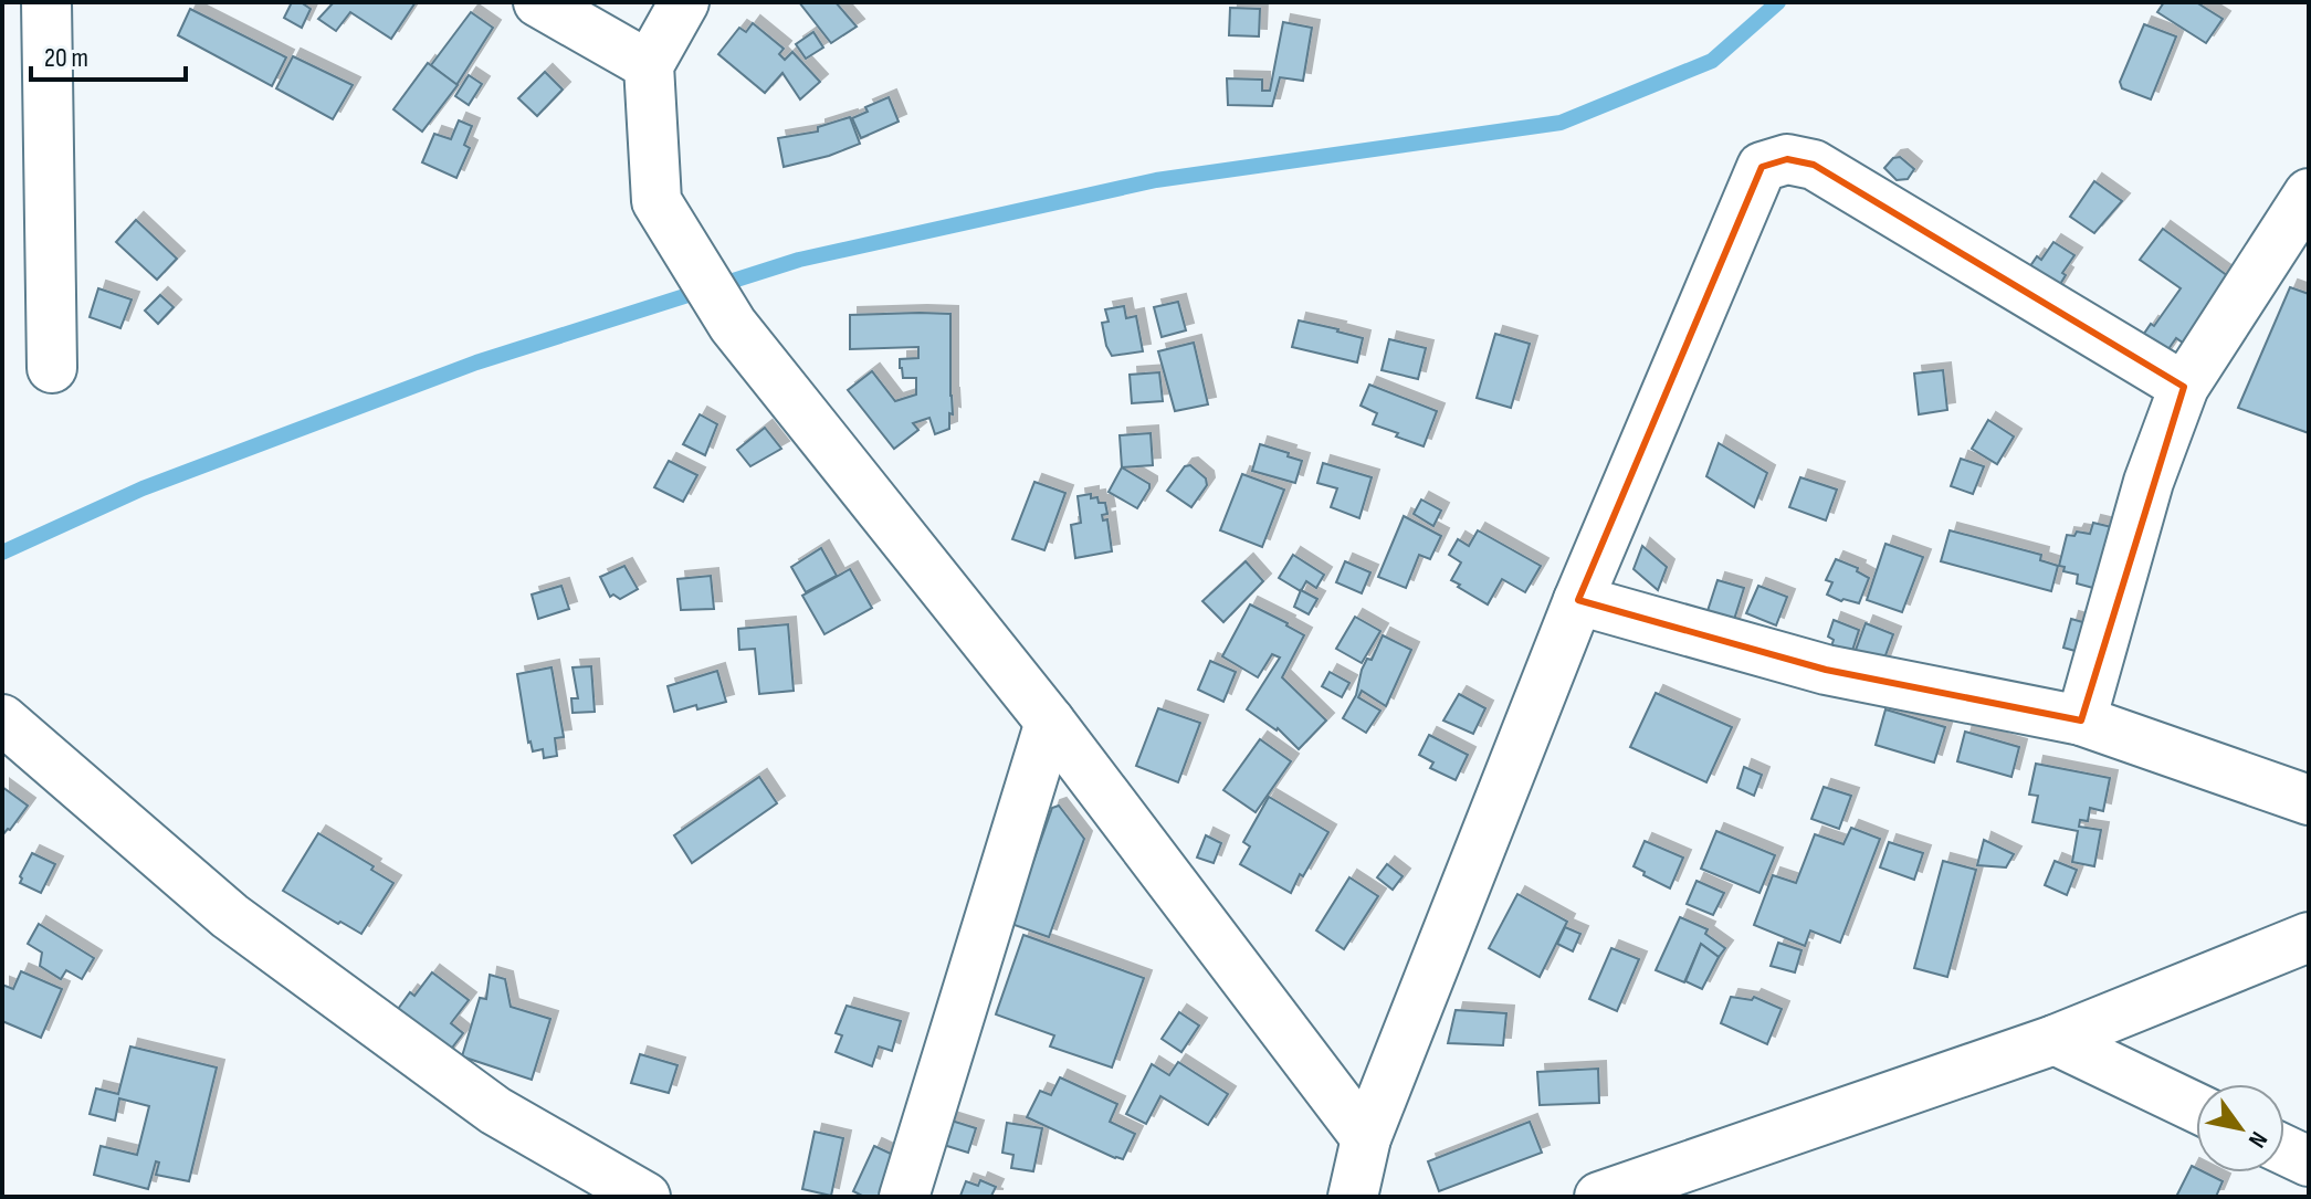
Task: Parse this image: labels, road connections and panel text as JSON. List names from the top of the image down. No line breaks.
{"scale_bar":"20 m","north":"bottom right"}
